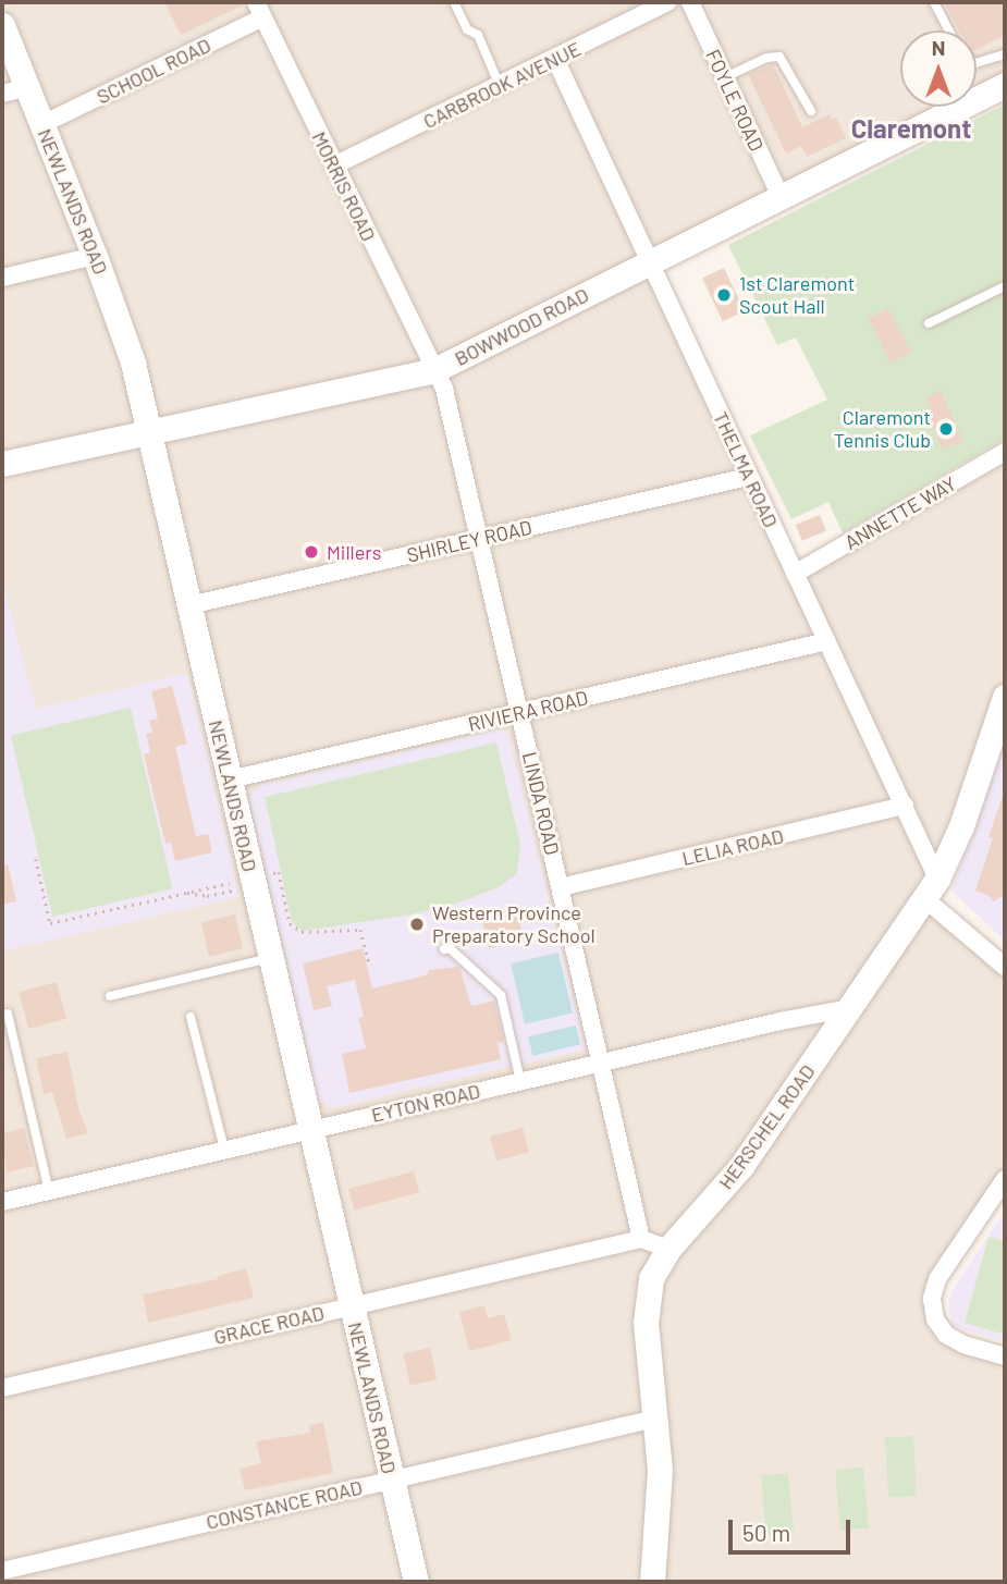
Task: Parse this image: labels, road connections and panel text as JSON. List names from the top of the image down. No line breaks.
{"streets":{"street":["SCHOOL ROAD","CARBROOK AVENUE","FOYLE ROAD","MORRIS ROAD","NEWLANDS ROAD","BOWWOOD ROAD","THELMA ROAD","ANNETTE WAY","SHIRLEY ROAD","RIVIERA ROAD","LINDA ROAD","LELIA ROAD","EYTON ROAD","HERSCHEL ROAD","GRACE ROAD","CONSTANCE ROAD"]},"crossings":[["SCHOOL ROAD","MORRIS ROAD"],["SCHOOL ROAD","NEWLANDS ROAD"],["CARBROOK AVENUE","MORRIS ROAD"],["CARBROOK AVENUE","THELMA ROAD"],["FOYLE ROAD","BOWWOOD ROAD"],["MORRIS ROAD","BOWWOOD ROAD"],["MORRIS ROAD","LINDA ROAD"],["NEWLANDS ROAD","BOWWOOD ROAD"],["NEWLANDS ROAD","SHIRLEY ROAD"],["NEWLANDS ROAD","RIVIERA ROAD"],["NEWLANDS ROAD","EYTON ROAD"],["NEWLANDS ROAD","GRACE ROAD"],["NEWLANDS ROAD","CONSTANCE ROAD"],["BOWWOOD ROAD","THELMA ROAD"],["BOWWOOD ROAD","LINDA ROAD"],["THELMA ROAD","ANNETTE WAY"],["THELMA ROAD","SHIRLEY ROAD"],["THELMA ROAD","RIVIERA ROAD"],["THELMA ROAD","LELIA ROAD"],["THELMA ROAD","HERSCHEL ROAD"],["SHIRLEY ROAD","LINDA ROAD"],["RIVIERA ROAD","LINDA ROAD"],["LINDA ROAD","LELIA ROAD"],["LINDA ROAD","EYTON ROAD"],["LINDA ROAD","GRACE ROAD"],["EYTON ROAD","HERSCHEL ROAD"],["HERSCHEL ROAD","CONSTANCE ROAD"]],"districts":["Claremont"],"places":["1st Claremont Scout Hall","Claremont Tennis Club","Millers","Western Province Preparatory School"],"scale_bar":"50 m","north":"top"}
